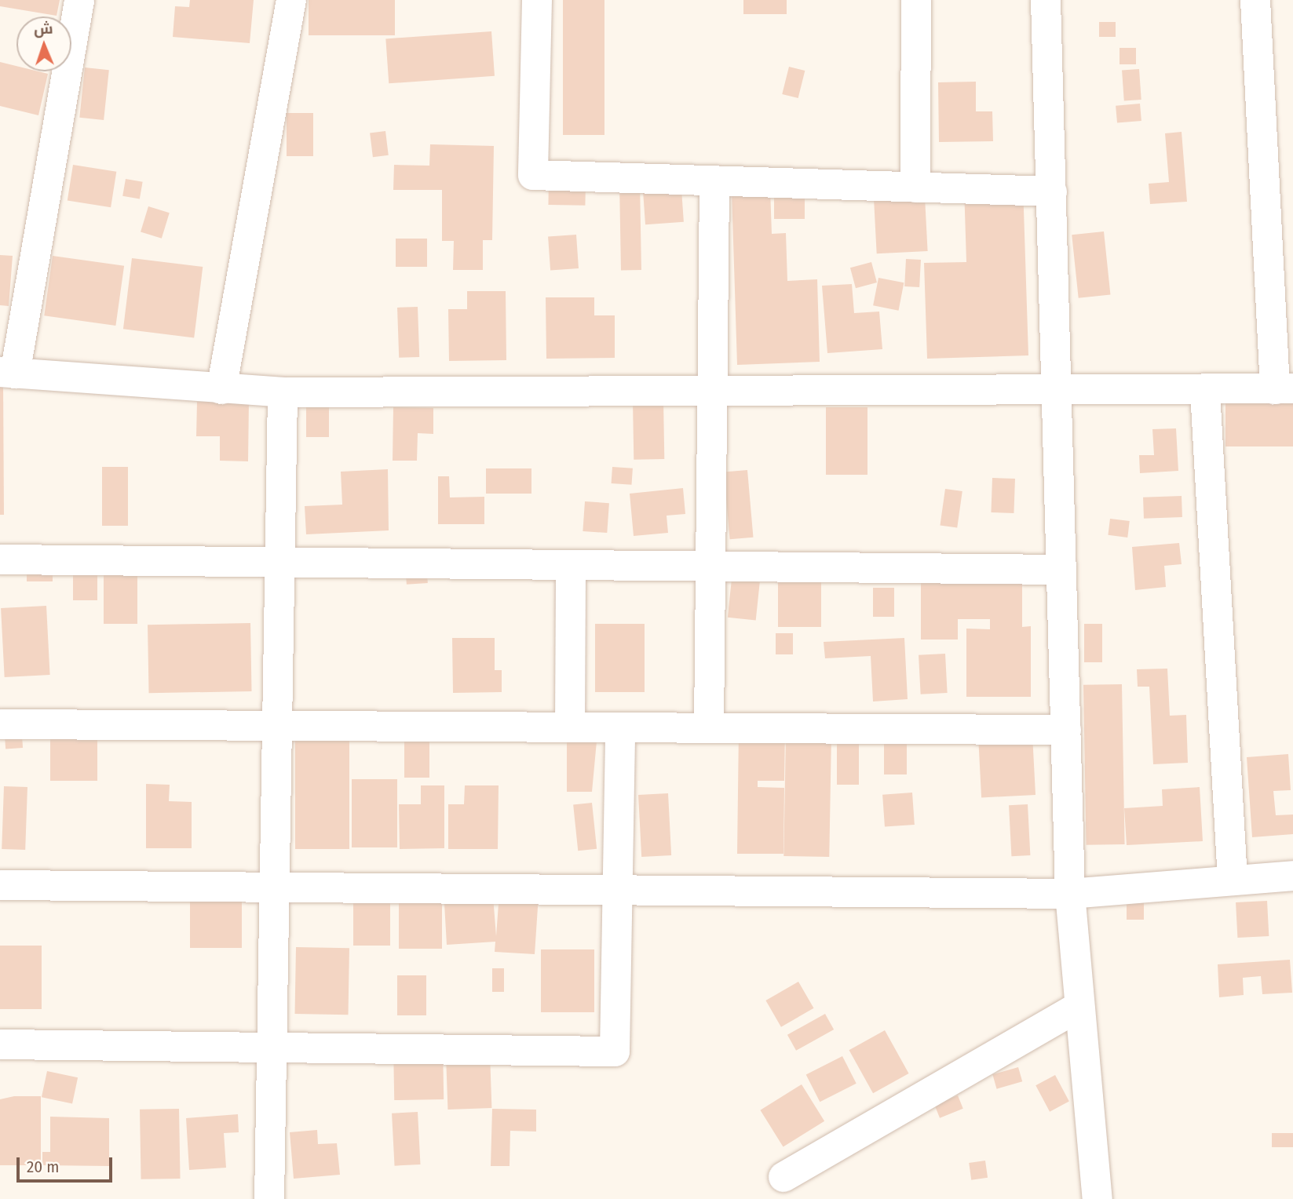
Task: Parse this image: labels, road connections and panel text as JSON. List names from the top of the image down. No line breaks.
{"scale_bar":"20 m","north":"top"}
